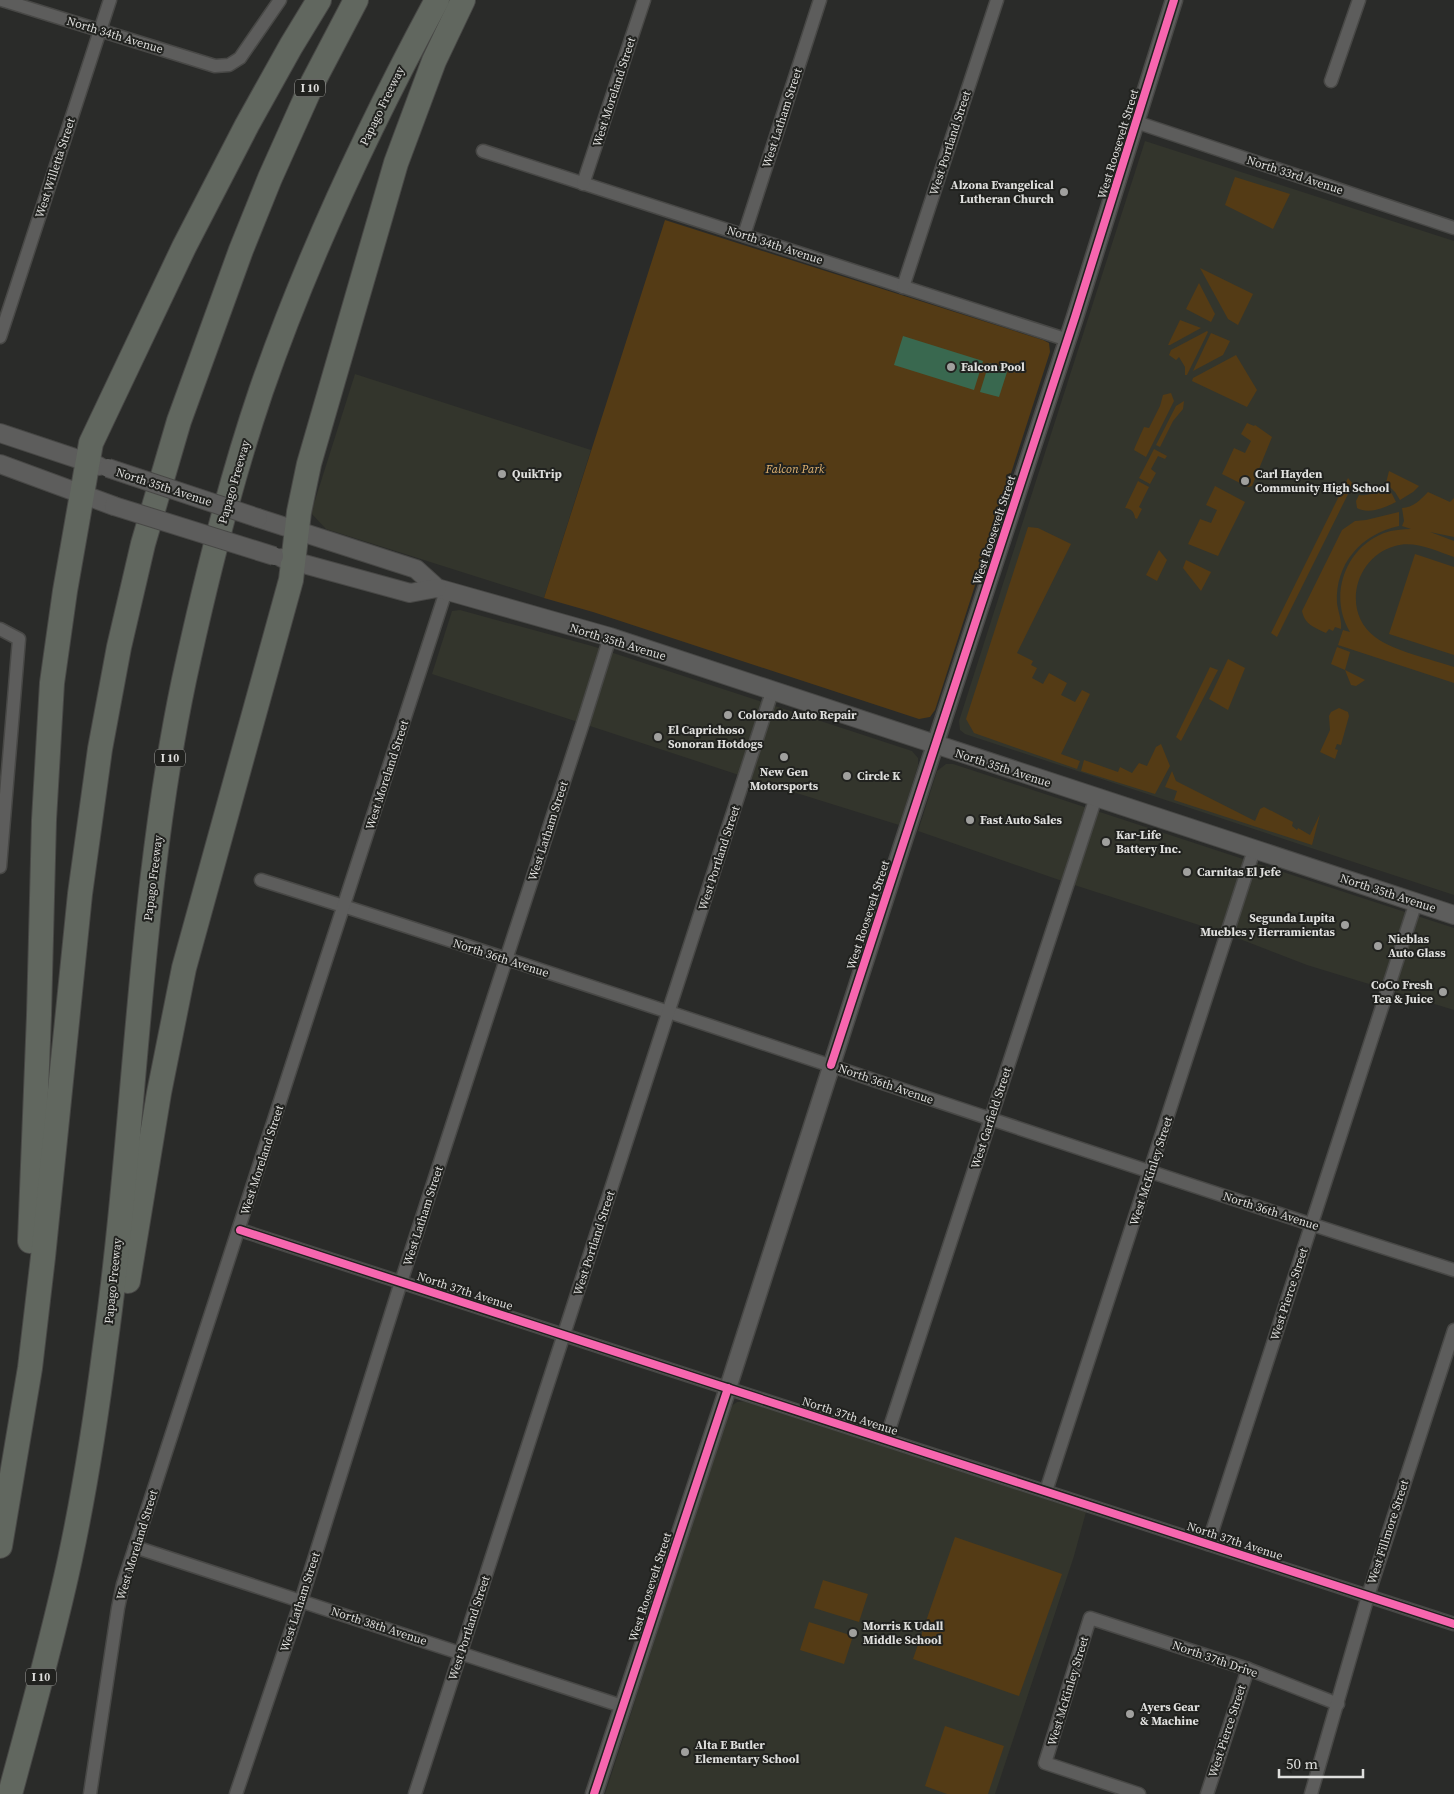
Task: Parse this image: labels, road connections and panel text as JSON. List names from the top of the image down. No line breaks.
{"streets":{"highway":["I 10","Papago Freeway"],"main road":["North 35th Avenue"],"street":["North 34th Avenue","West Moreland Street","West Latham Street","West Portland Street","West Roosevelt Street","West Willetta Street","North 33rd Avenue","North 36th Avenue","West Garfield Street","West McKinley Street","North 37th Avenue","West Pierce Street","West Fillmore Street","North 38th Avenue","North 37th Drive"]},"crossings":[["North 34th Avenue","West Moreland Street"],["North 34th Avenue","West Latham Street"],["North 34th Avenue","West Portland Street"],["North 34th Avenue","West Roosevelt Street"],["North 34th Avenue","West Willetta Street"],["West Moreland Street","North 35th Avenue"],["West Moreland Street","North 36th Avenue"],["West Moreland Street","North 37th Avenue"],["West Moreland Street","North 38th Avenue"],["West Latham Street","North 35th Avenue"],["West Latham Street","North 36th Avenue"],["West Latham Street","North 37th Avenue"],["West Latham Street","North 38th Avenue"],["West Portland Street","North 35th Avenue"],["West Portland Street","North 36th Avenue"],["West Portland Street","North 37th Avenue"],["West Portland Street","North 38th Avenue"],["West Roosevelt Street","North 33rd Avenue"],["West Roosevelt Street","North 35th Avenue"],["West Roosevelt Street","North 36th Avenue"],["West Roosevelt Street","North 37th Avenue"],["West Roosevelt Street","North 38th Avenue"],["North 35th Avenue","West Garfield Street"],["North 35th Avenue","West McKinley Street"],["North 35th Avenue","West Pierce Street"],["North 36th Avenue","West Garfield Street"],["North 36th Avenue","West McKinley Street"],["North 36th Avenue","West Pierce Street"],["West Garfield Street","North 37th Avenue"],["West McKinley Street","North 37th Avenue"],["West McKinley Street","North 37th Drive"],["North 37th Avenue","West Pierce Street"],["North 37th Avenue","West Fillmore Street"],["West Pierce Street","North 37th Drive"],["West Fillmore Street","North 37th Drive"]],"parks":["Falcon Park"],"places":["Alzona Evangelical Lutheran Church","Falcon Pool","QuikTrip","Carl Hayden Community High School","Colorado Auto Repair","El Caprichoso Sonoran Hotdogs","New Gen Motorsports","Circle K","Fast Auto Sales","Kar-Life Battery Inc.","Carnitas El Jefe","Segunda Lupita Muebles y Herramientas","Nieblas Auto Glass","CoCo Fresh Tea & Juice","Morris K Udall Middle School","Ayers Gear & Machine","Alta E Butler Elementary School"],"scale_bar":"50 m"}
